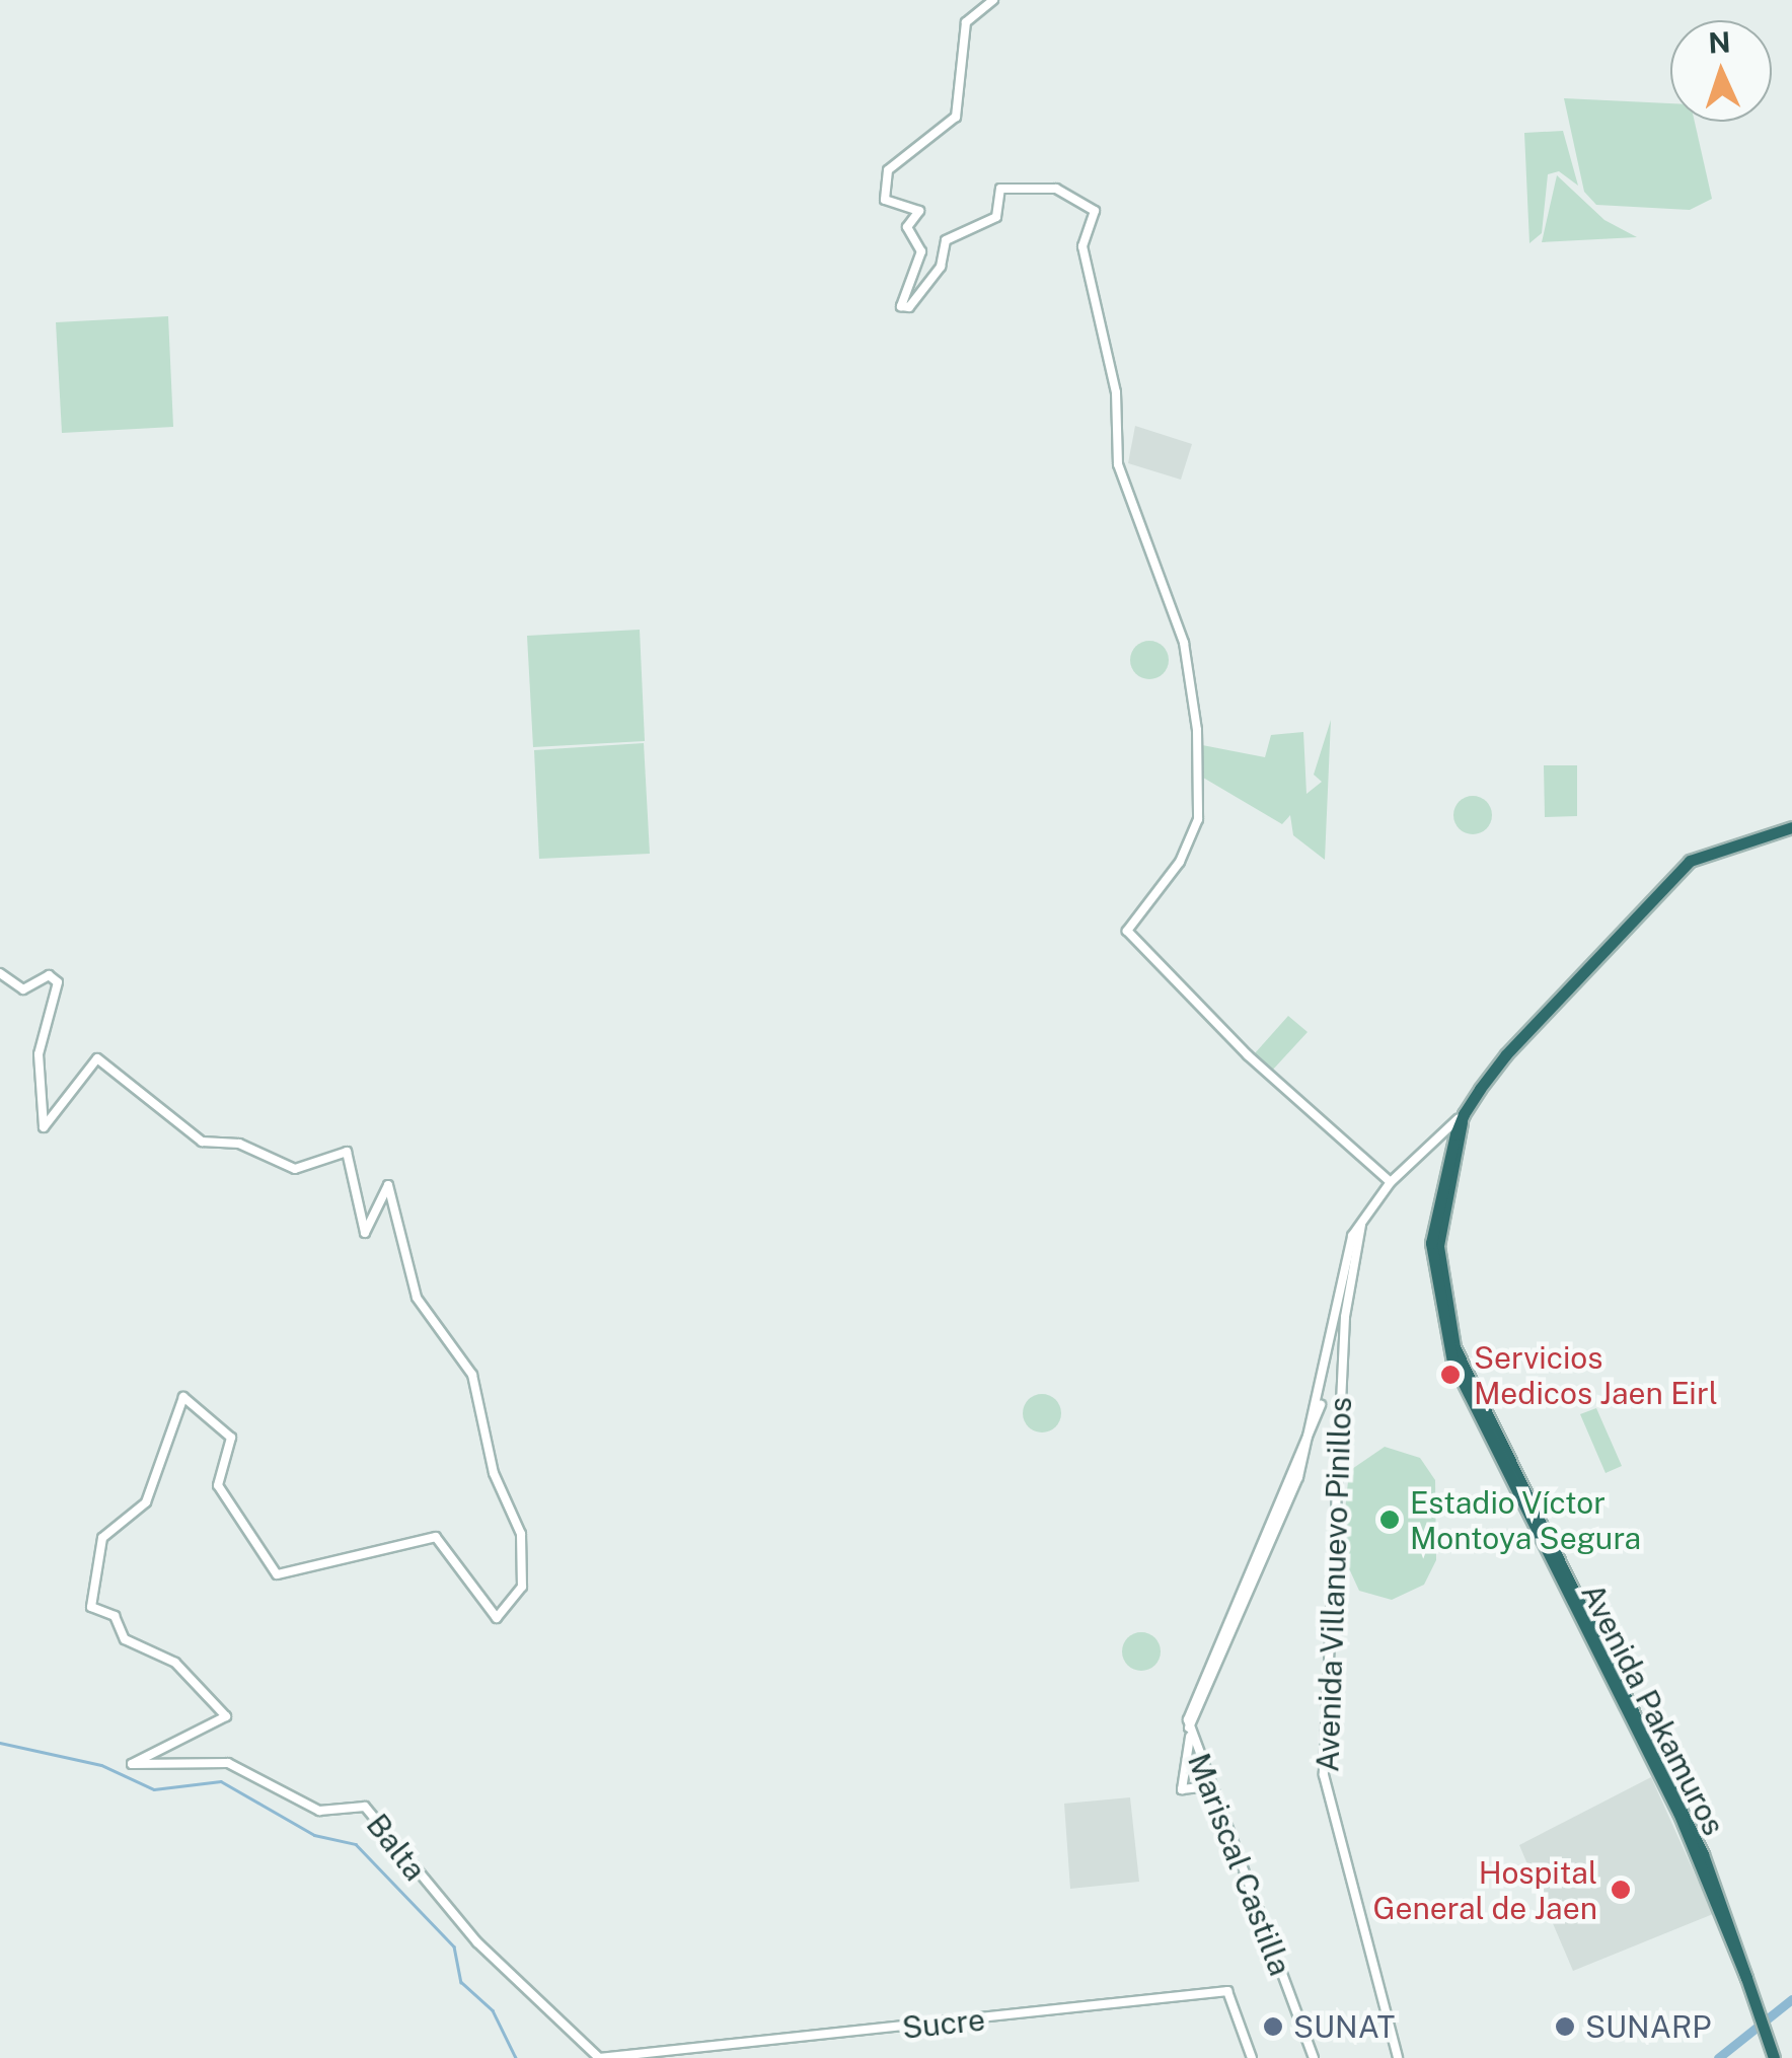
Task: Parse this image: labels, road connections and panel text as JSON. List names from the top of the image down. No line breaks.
{"streets":{"highway":["Avenida Pakamuros"],"street":["Avenida Villanuevo Pinillos","Balta","Mariscal Castilla","Sucre"]},"crossings":[["Balta","Sucre"]],"places":["Servicios Medicos Jaen Eirl","Estadio Víctor Montoya Segura","Hospital General de Jaen","SUNAT","SUNARP"],"north":"top"}
